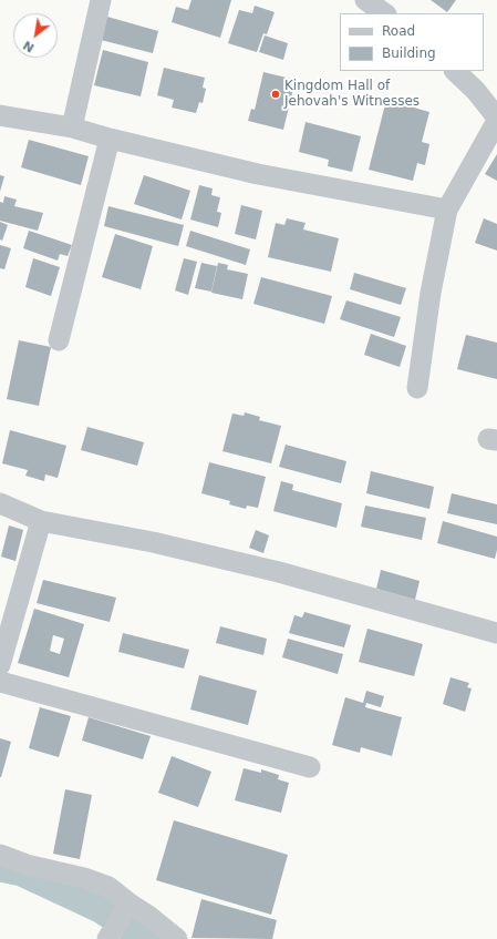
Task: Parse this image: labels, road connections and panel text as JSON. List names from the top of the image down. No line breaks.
{"places":["Kingdom Hall of Jehovah's Witnesses"],"legend":["Road","Building"],"north":"bottom left"}
